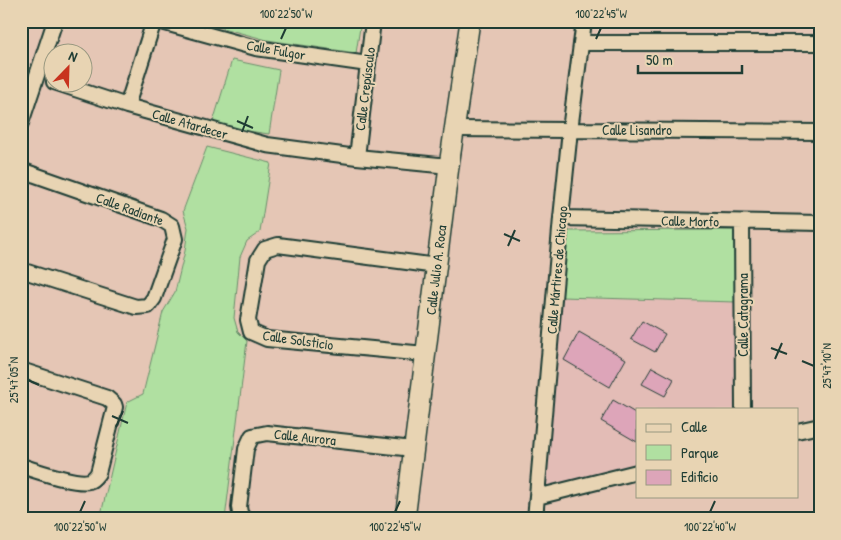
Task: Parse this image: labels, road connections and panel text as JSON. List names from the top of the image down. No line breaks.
{"streets":{"street":["Calle Fulgor","Calle Crepúsculo","Calle Atardecer","Calle Lisandro","Calle Radiante","Calle Morfo","Calle Julio A. Roca","Calle Mártires de Chicago","Calle Catagrama","Calle Solsticio","Calle Aurora"]},"crossings":[["Calle Fulgor","Calle Crepúsculo"],["Calle Crepúsculo","Calle Atardecer"],["Calle Atardecer","Calle Julio A. Roca"],["Calle Lisandro","Calle Julio A. Roca"],["Calle Lisandro","Calle Mártires de Chicago"],["Calle Morfo","Calle Mártires de Chicago"],["Calle Morfo","Calle Catagrama"],["Calle Julio A. Roca","Calle Solsticio"],["Calle Julio A. Roca","Calle Aurora"]],"legend":["Calle","Parque","Edificio"],"scale_bar":"50 m","north":"top right","coordinates":["100°22'50\"W","100°22'45\"W","25°47'10\"N","25°47'05\"N","100°22'40\"W"]}
